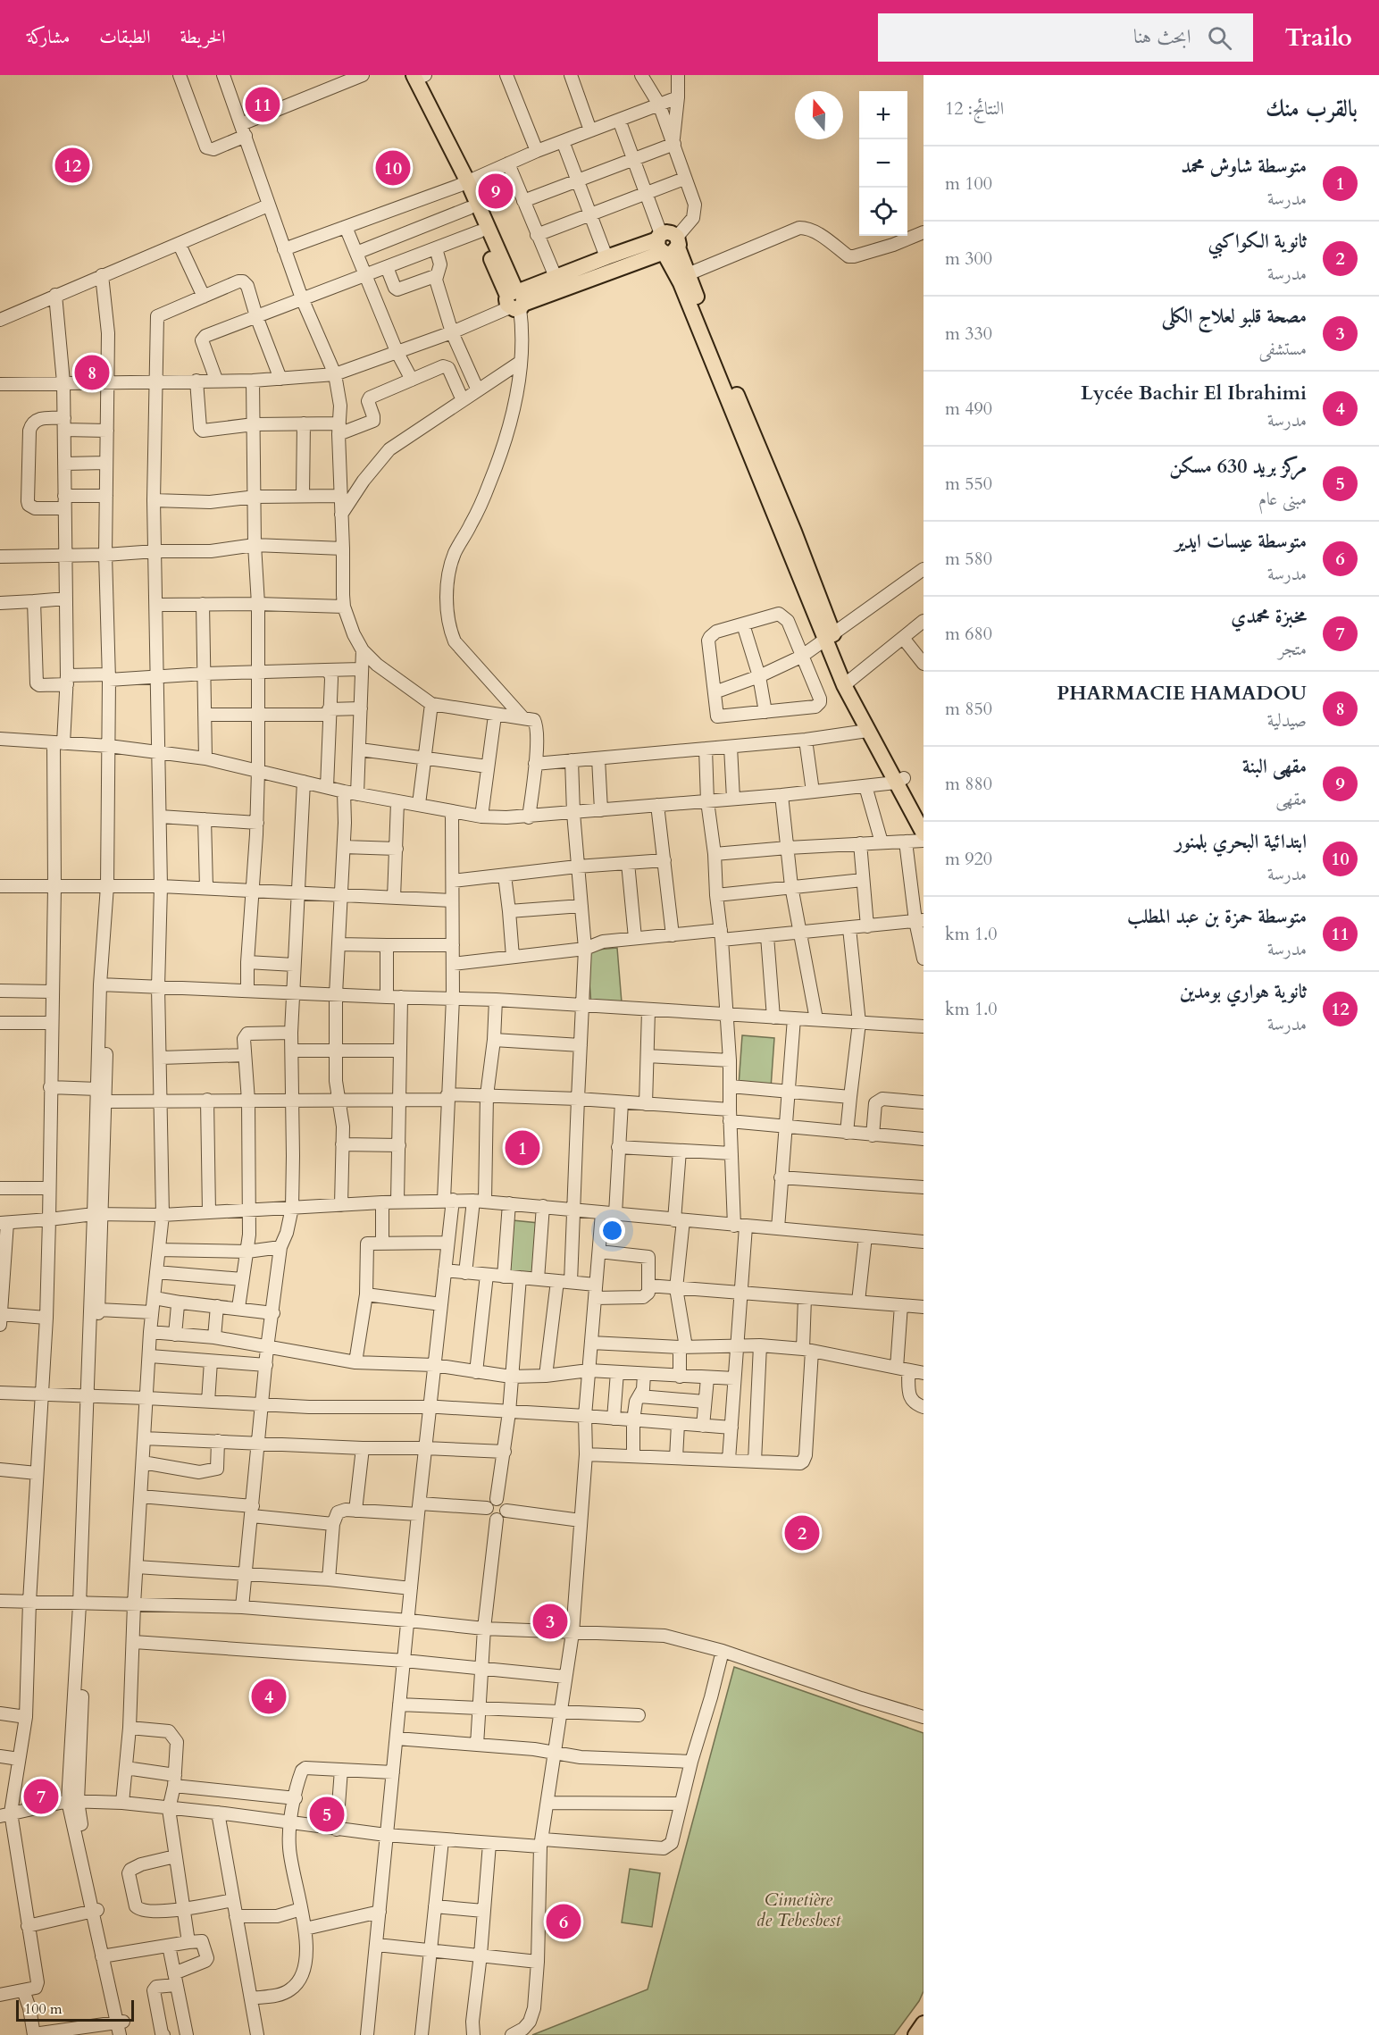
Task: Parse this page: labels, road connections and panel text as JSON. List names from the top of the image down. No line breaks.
{"parks":["Cimetière de Tebesbest"],"scale_bar":"100 m","north":"top","page":{"header":"Trailo","search":"ابحث هنا","nav":["الخريطة","الطبقات","مشاركة"],"heading":["بالقرب منك","النتائج: 12"],"pins":["11","12","10","9","8","1","2","3","4","7","5","6"],"map_buttons":["+","−"],"list":[{"mark":"1","name":"متوسطة شاوش محمد","note":"مدرسة","value":"100 m"},{"mark":"2","name":"ثانوية الكواكبي","note":"مدرسة","value":"300 m"},{"mark":"3","name":"مصحة قلبو لعلاج الكلى","note":"مستشفى","value":"330 m"},{"mark":"4","name":"Lycée Bachir El Ibrahimi","note":"مدرسة","value":"490 m"},{"mark":"5","name":"مركز بريد 630 مسكن","note":"مبنى عام","value":"550 m"},{"mark":"6","name":"متوسطة عيسات ايدير","note":"مدرسة","value":"580 m"},{"mark":"7","name":"مخبزة محمدي","note":"متجر","value":"680 m"},{"mark":"8","name":"PHARMACIE HAMADOU","note":"صيدلية","value":"850 m"},{"mark":"9","name":"مقهى البنة","note":"مقهى","value":"880 m"},{"mark":"10","name":"ابتدائية البحري بلمنور","note":"مدرسة","value":"920 m"},{"mark":"11","name":"متوسطة حمزة بن عبد المطلب","note":"مدرسة","value":"1.0 km"},{"mark":"12","name":"ثانوية هواري بومدين","note":"مدرسة","value":"1.0 km"}],"scale":"100 m"}}
